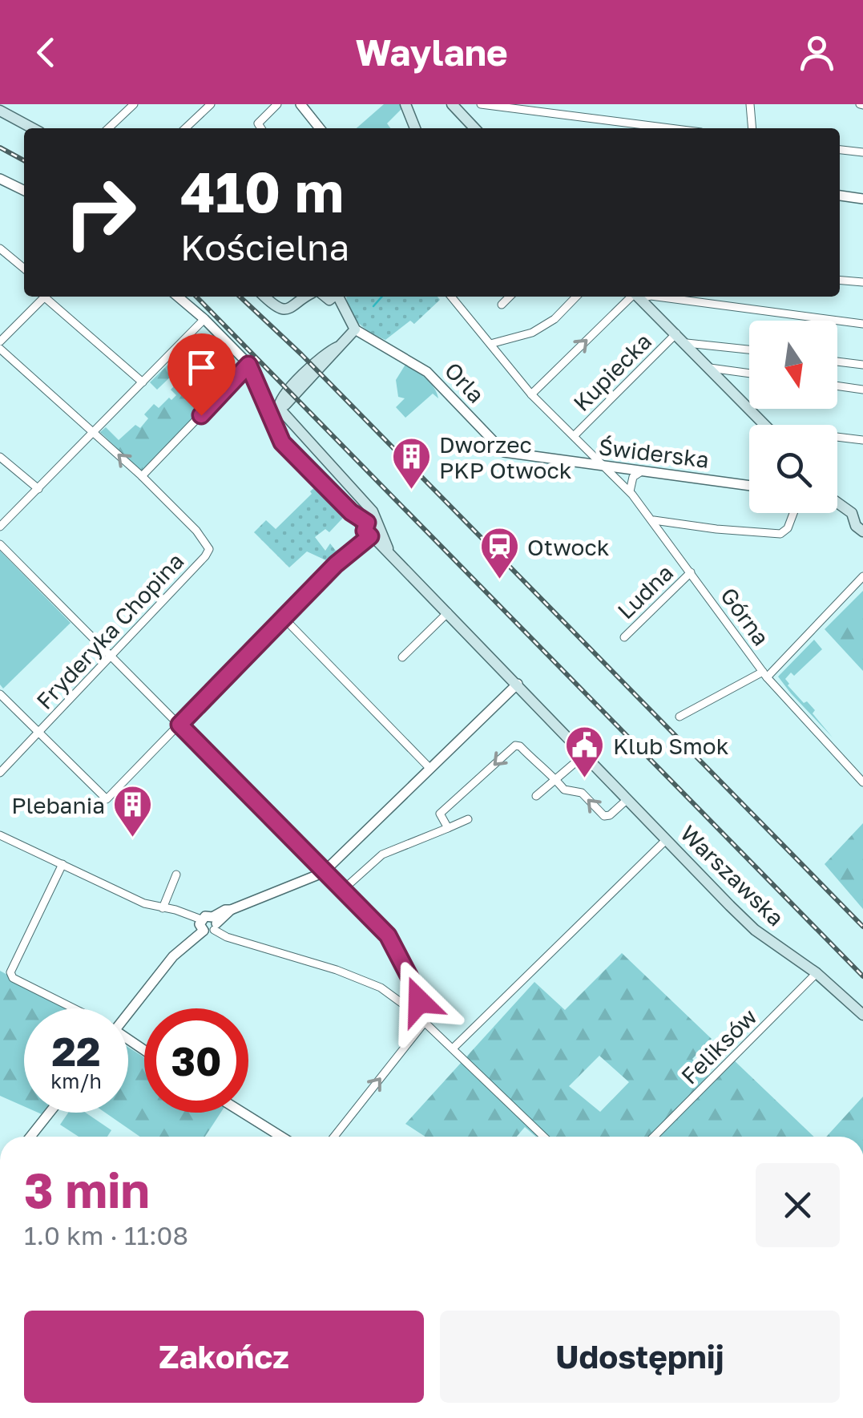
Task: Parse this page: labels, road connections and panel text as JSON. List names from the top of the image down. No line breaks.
{"streets":{"main road":["Orla","Warszawska"],"street":["Kupiecka","Świderska","Ludna","Górna","Fryderyka Chopina","Feliksów"]},"crossings":[["Kupiecka","Górna"],["Orla","Świderska"],["Orla","Warszawska"],["Świderska","Górna"],["Ludna","Górna"],["Warszawska","Feliksów"]],"places":{"building":["Dworzec PKP Otwock","Plebania"],"station":["Otwock"],"public building":["Klub Smok"]},"north":"bottom","page":{"header":"Waylane","turn":["410 m","Kościelna"],"speed":"22 km/h","limit":"30","heading":["3 min","1.0 km · 11:08"],"buttons":["Zakończ","Udostępnij"]}}
